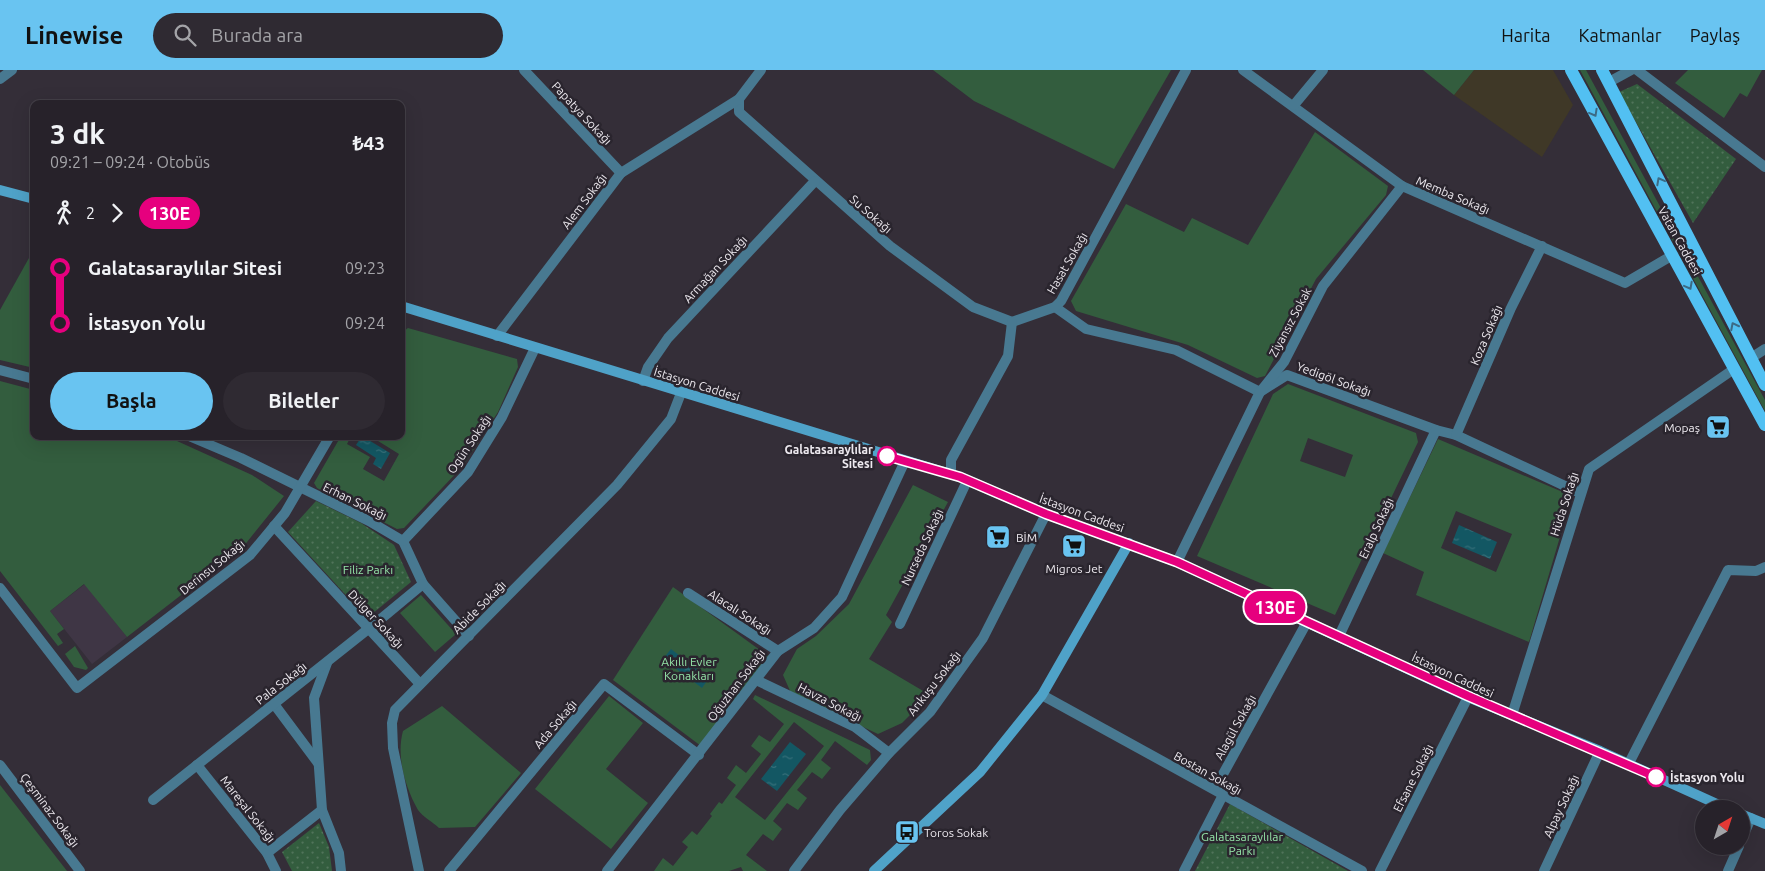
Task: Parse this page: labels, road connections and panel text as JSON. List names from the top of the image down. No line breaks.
{"streets":{"main road":["Vatan Caddesi"],"street":["Papatya Sokağı","Memba Sokağı","Alem Sokağı","Su Sokağı","Hasat Sokağı","Armağan Sokağı","Ziyansız Sokak","Koza Sokağı","Yedigöl Sokağı","İstasyon Caddesi","Ogün Sokağı","Erhan Sokağı","Hüda Sokağı","Eralp Sokağı","Nurseda Sokağı","Derinsu Sokağı","Abide Sokağı","Alacalı Sokağı","Dülger Sokağı","Pala Sokağı","Arıkuşu Sokağı","Oğuzhan Sokağı","Havza Sokağı","Ada Sokağı","Alagül Sokağı","Bostan Sokağı","Efsane Sokağı","Alpay Sokağı","Mareşal Sokağı","Çeşminaz Sokağı"]},"crossings":[["Papatya Sokağı","Alem Sokağı"],["Memba Sokağı","Vatan Caddesi"],["Memba Sokağı","Ziyansız Sokak"],["Memba Sokağı","Koza Sokağı"],["Alem Sokağı","Su Sokağı"],["Alem Sokağı","İstasyon Caddesi"],["Su Sokağı","Hasat Sokağı"],["Su Sokağı","Armağan Sokağı"],["Vatan Caddesi","Hüda Sokağı"],["Armağan Sokağı","İstasyon Caddesi"],["Ziyansız Sokak","Yedigöl Sokağı"],["Ziyansız Sokak","İstasyon Caddesi"],["Koza Sokağı","Yedigöl Sokağı"],["Yedigöl Sokağı","Hüda Sokağı"],["Yedigöl Sokağı","Eralp Sokağı"],["İstasyon Caddesi","Ogün Sokağı"],["İstasyon Caddesi","Hüda Sokağı"],["İstasyon Caddesi","Eralp Sokağı"],["İstasyon Caddesi","Nurseda Sokağı"],["İstasyon Caddesi","Abide Sokağı"],["İstasyon Caddesi","Arıkuşu Sokağı"],["İstasyon Caddesi","Oğuzhan Sokağı"],["İstasyon Caddesi","Alagül Sokağı"],["İstasyon Caddesi","Efsane Sokağı"],["İstasyon Caddesi","Alpay Sokağı"],["Ogün Sokağı","Erhan Sokağı"],["Erhan Sokağı","Derinsu Sokağı"],["Derinsu Sokağı","Dülger Sokağı"],["Abide Sokağı","Dülger Sokağı"],["Alacalı Sokağı","Oğuzhan Sokağı"],["Dülger Sokağı","Pala Sokağı"],["Pala Sokağı","Mareşal Sokağı"],["Arıkuşu Sokağı","Havza Sokağı"],["Oğuzhan Sokağı","Havza Sokağı"],["Oğuzhan Sokağı","Ada Sokağı"],["Alagül Sokağı","Bostan Sokağı"]],"parks":["Filiz Parkı","Akıllı Evler Konakları","Galatasaraylılar Parkı"],"places":{"supermarket":["Mopaş","BİM","Migros Jet"],"other":["Galatasaraylılar Sitesi","İstasyon Yolu"],"bus stop":["Toros Sokak"]},"lines":["bus line 130E"],"north":"top right","page":{"header":"Linewise","search":"Burada ara","nav":["Harita","Katmanlar","Paylaş"],"on_map":"130E","heading":["3 dk","09:21 – 09:24 · Otobüs","₺43"],"legs":["2","130E"],"list":[{"name":"Galatasaraylılar Sitesi","value":"09:23"},{"name":"İstasyon Yolu","value":"09:24"}],"buttons":["Başla","Biletler"]}}
